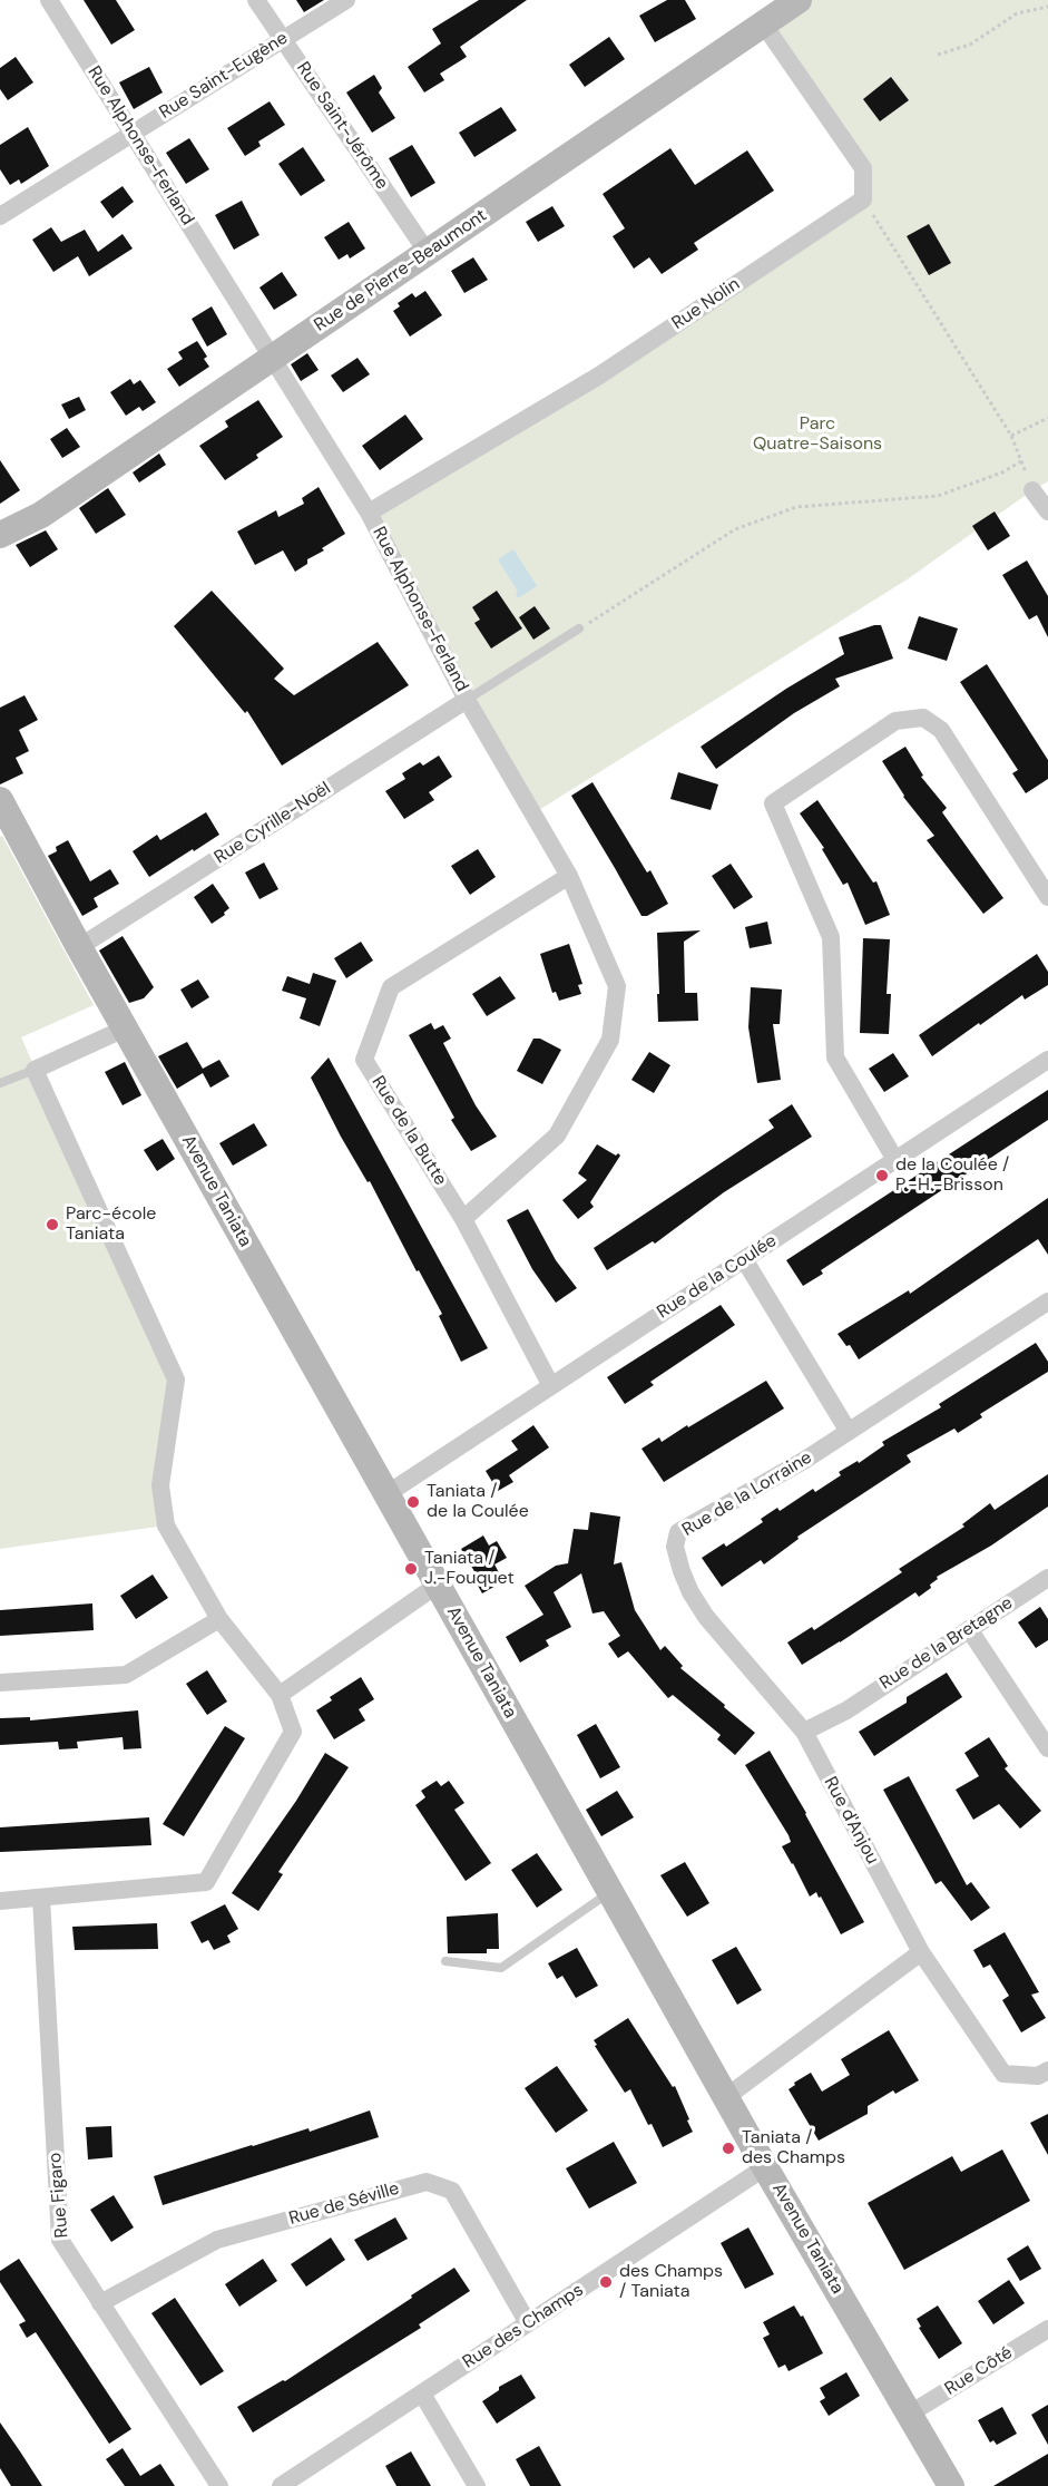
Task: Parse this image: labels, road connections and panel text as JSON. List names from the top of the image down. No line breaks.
{"streets":{"main road":["Rue de Pierre-Beaumont","Avenue Taniata"],"street":["Rue Saint-Eugène","Rue Saint-Jérôme","Rue Alphonse-Ferland","Rue Nolin","Rue Cyrille-Noël","Rue de la Butte","Rue de la Coulée","Rue de la Lorraine","Rue de la Bretagne","Rue d'Anjou","Rue Figaro","Rue de Séville","Rue des Champs","Rue Côté"]},"crossings":[["Rue Saint-Eugène","Rue Saint-Jérôme"],["Rue Saint-Eugène","Rue Alphonse-Ferland"],["Rue Saint-Jérôme","Rue de Pierre-Beaumont"],["Rue Alphonse-Ferland","Rue de Pierre-Beaumont"],["Rue Alphonse-Ferland","Rue Nolin"],["Rue Alphonse-Ferland","Rue Cyrille-Noël"],["Rue Alphonse-Ferland","Rue de la Butte"],["Rue Cyrille-Noël","Avenue Taniata"],["Rue de la Butte","Rue de la Coulée"],["Avenue Taniata","Rue de la Coulée"],["Avenue Taniata","Rue des Champs"],["Avenue Taniata","Rue Côté"],["Rue de la Lorraine","Rue de la Bretagne"],["Rue de la Lorraine","Rue d'Anjou"],["Rue de la Bretagne","Rue d'Anjou"],["Rue Figaro","Rue de Séville"],["Rue de Séville","Rue des Champs"]],"parks":["Parc Quatre-Saisons"],"places":["de la Coulée / P.-H.-Brisson","Parc-école Taniata","Taniata / de la Coulée","Taniata / J.-Fouquet","Taniata / des Champs","des Champs / Taniata"]}
